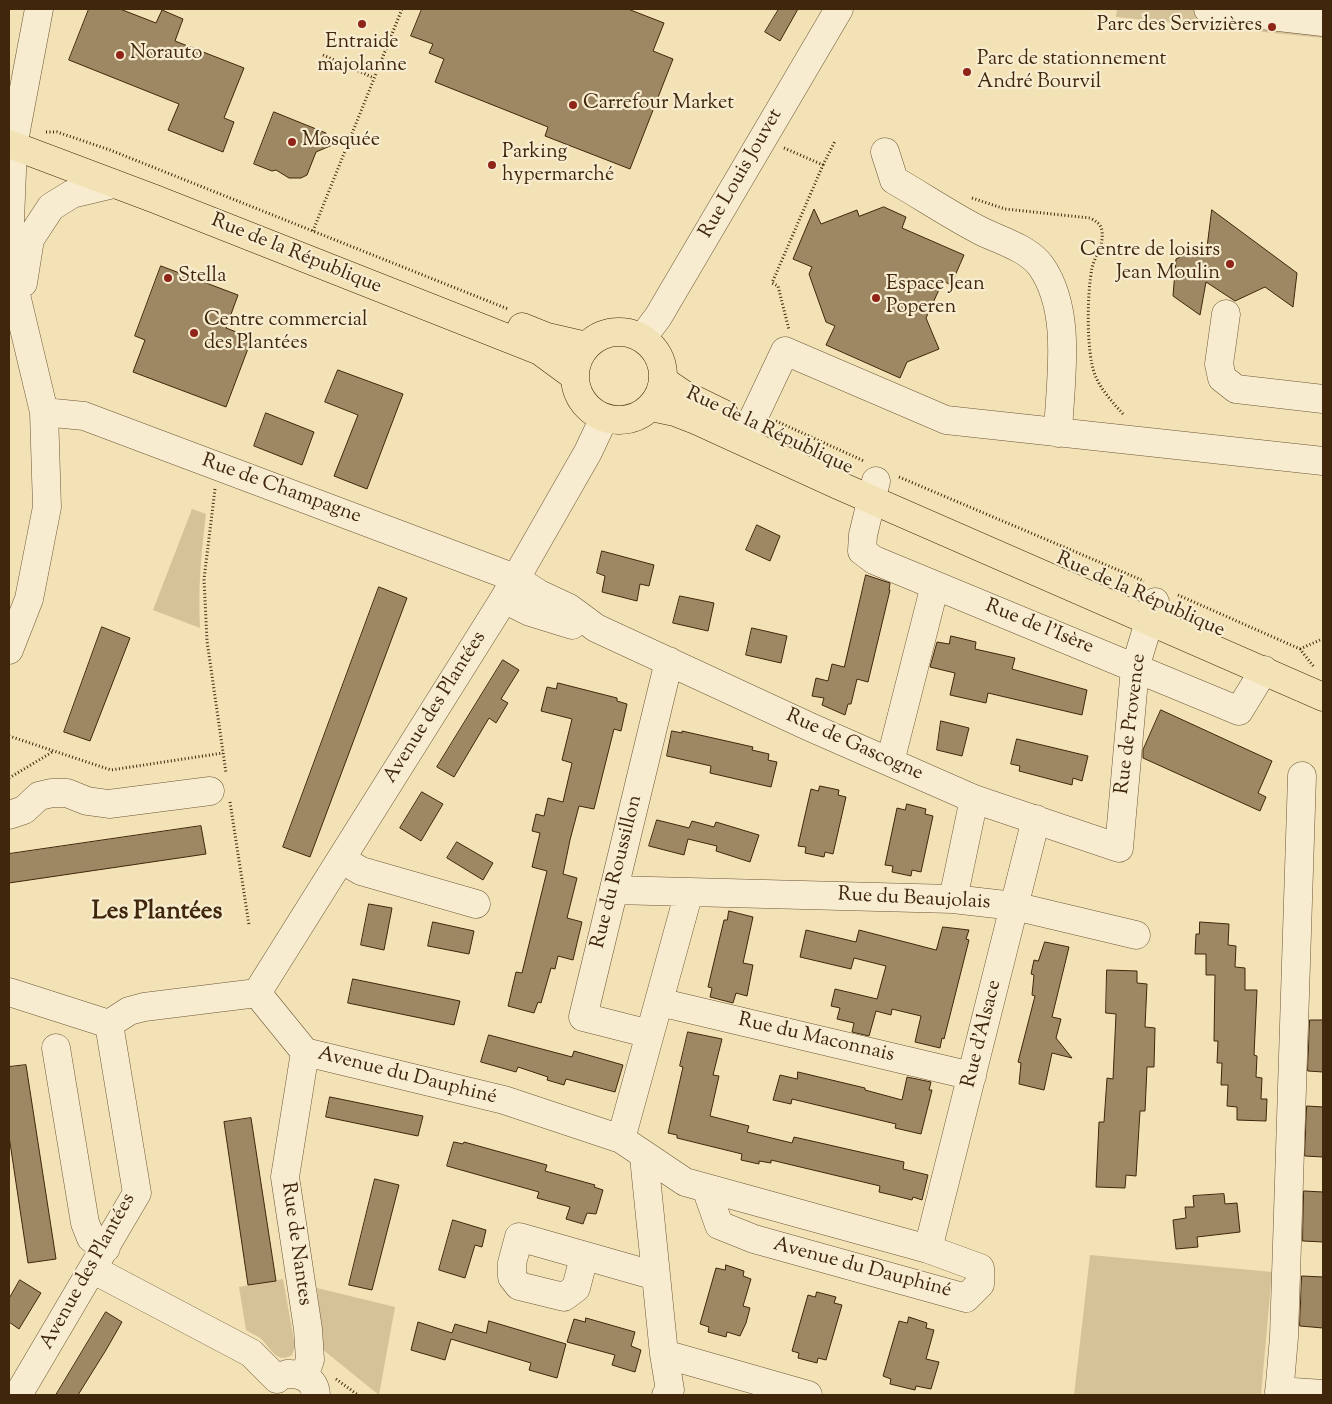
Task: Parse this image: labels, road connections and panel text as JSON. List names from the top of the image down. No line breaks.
{"streets":{"main road":["Rue de la République"],"street":["Rue Louis Jouvet","Rue de Champagne","Rue de l'Isère","Avenue des Plantées","Rue de Provence","Rue de Gascogne","Rue du Roussillon","Rue du Beaujolais","Rue d'Alsace","Rue du Maconnais","Avenue du Dauphiné","Rue de Nantes"]},"crossings":[["Rue Louis Jouvet","Rue de la République"],["Rue Louis Jouvet","Avenue des Plantées"],["Rue de la République","Rue de l'Isère"],["Rue de la République","Avenue des Plantées"],["Rue de la République","Rue de Provence"],["Rue de Champagne","Avenue des Plantées"],["Rue de Champagne","Rue de Gascogne"],["Rue de l'Isère","Rue de Provence"],["Avenue des Plantées","Rue de Gascogne"],["Avenue des Plantées","Avenue du Dauphiné"],["Rue de Provence","Rue de Gascogne"],["Rue de Gascogne","Rue du Roussillon"],["Rue de Gascogne","Rue d'Alsace"],["Rue du Roussillon","Rue du Beaujolais"],["Rue du Beaujolais","Rue d'Alsace"],["Rue d'Alsace","Rue du Maconnais"],["Rue d'Alsace","Avenue du Dauphiné"],["Avenue du Dauphiné","Rue de Nantes"]],"districts":["Les Plantées"],"places":["Entraide majolanne","Parc des Servizières","Norauto","Parc de stationnement André Bourvil","Carrefour Market","Mosquée","Parking hypermarché","Centre de loisirs Jean Moulin","Stella","Espace Jean Poperen","Centre commercial des Plantées"]}
